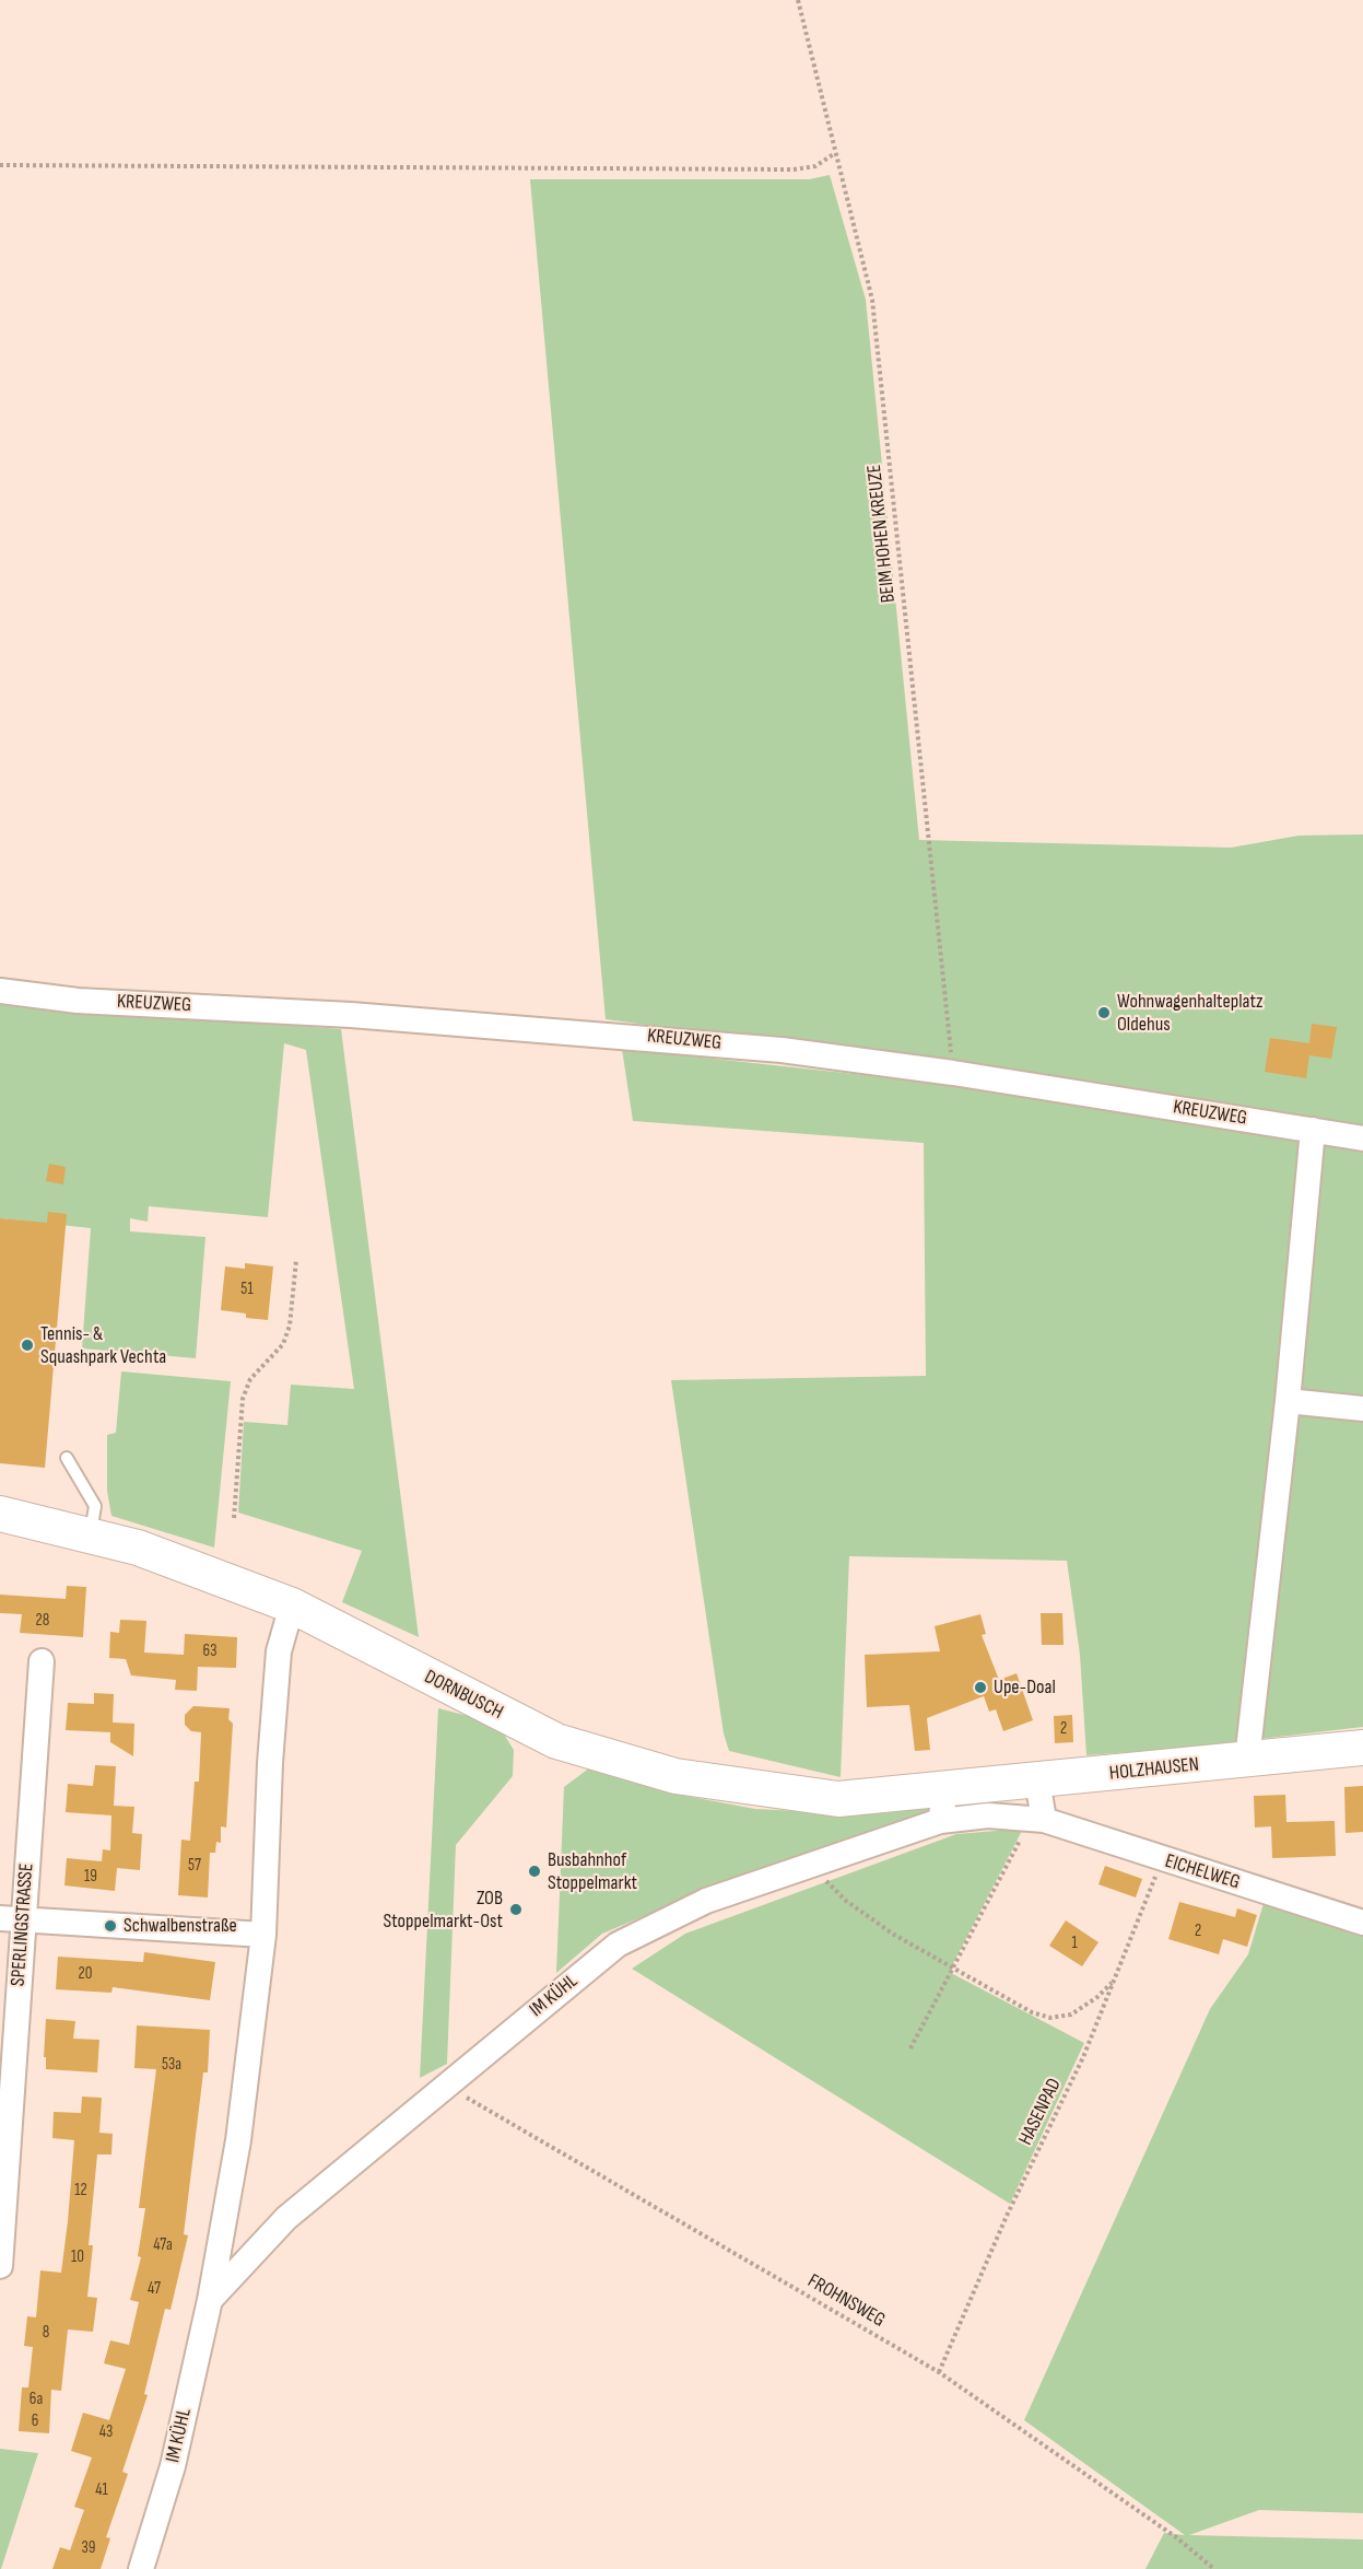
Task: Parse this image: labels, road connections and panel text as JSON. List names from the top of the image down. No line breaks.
{"streets":{"street":["KREUZWEG","DORNBUSCH","HOLZHAUSEN","EICHELWEG","SPERLINGSTRASSE","IM KÜHL"],"path":["BEIM HOHEN KREUZE","HASENPAD","FROHNSWEG"]},"crossings":[["BEIM HOHEN KREUZE","KREUZWEG"],["DORNBUSCH","HOLZHAUSEN"],["DORNBUSCH","EICHELWEG"],["DORNBUSCH","IM KÜHL"],["HOLZHAUSEN","EICHELWEG"],["HOLZHAUSEN","IM KÜHL"],["EICHELWEG","IM KÜHL"],["EICHELWEG","HASENPAD"],["IM KÜHL","FROHNSWEG"],["HASENPAD","FROHNSWEG"]],"places":["Wohnwagenhalteplatz Oldehus","Tennis- & Squashpark Vechta","Upe-Doal","Busbahnhof Stoppelmarkt","ZOB Stoppelmarkt-Ost","Schwalbenstraße"],"house_numbers":["51","28","63","2","57","19","2","1","20","53a","12","47a","10","47","8","6a","6","43","41","39"]}
